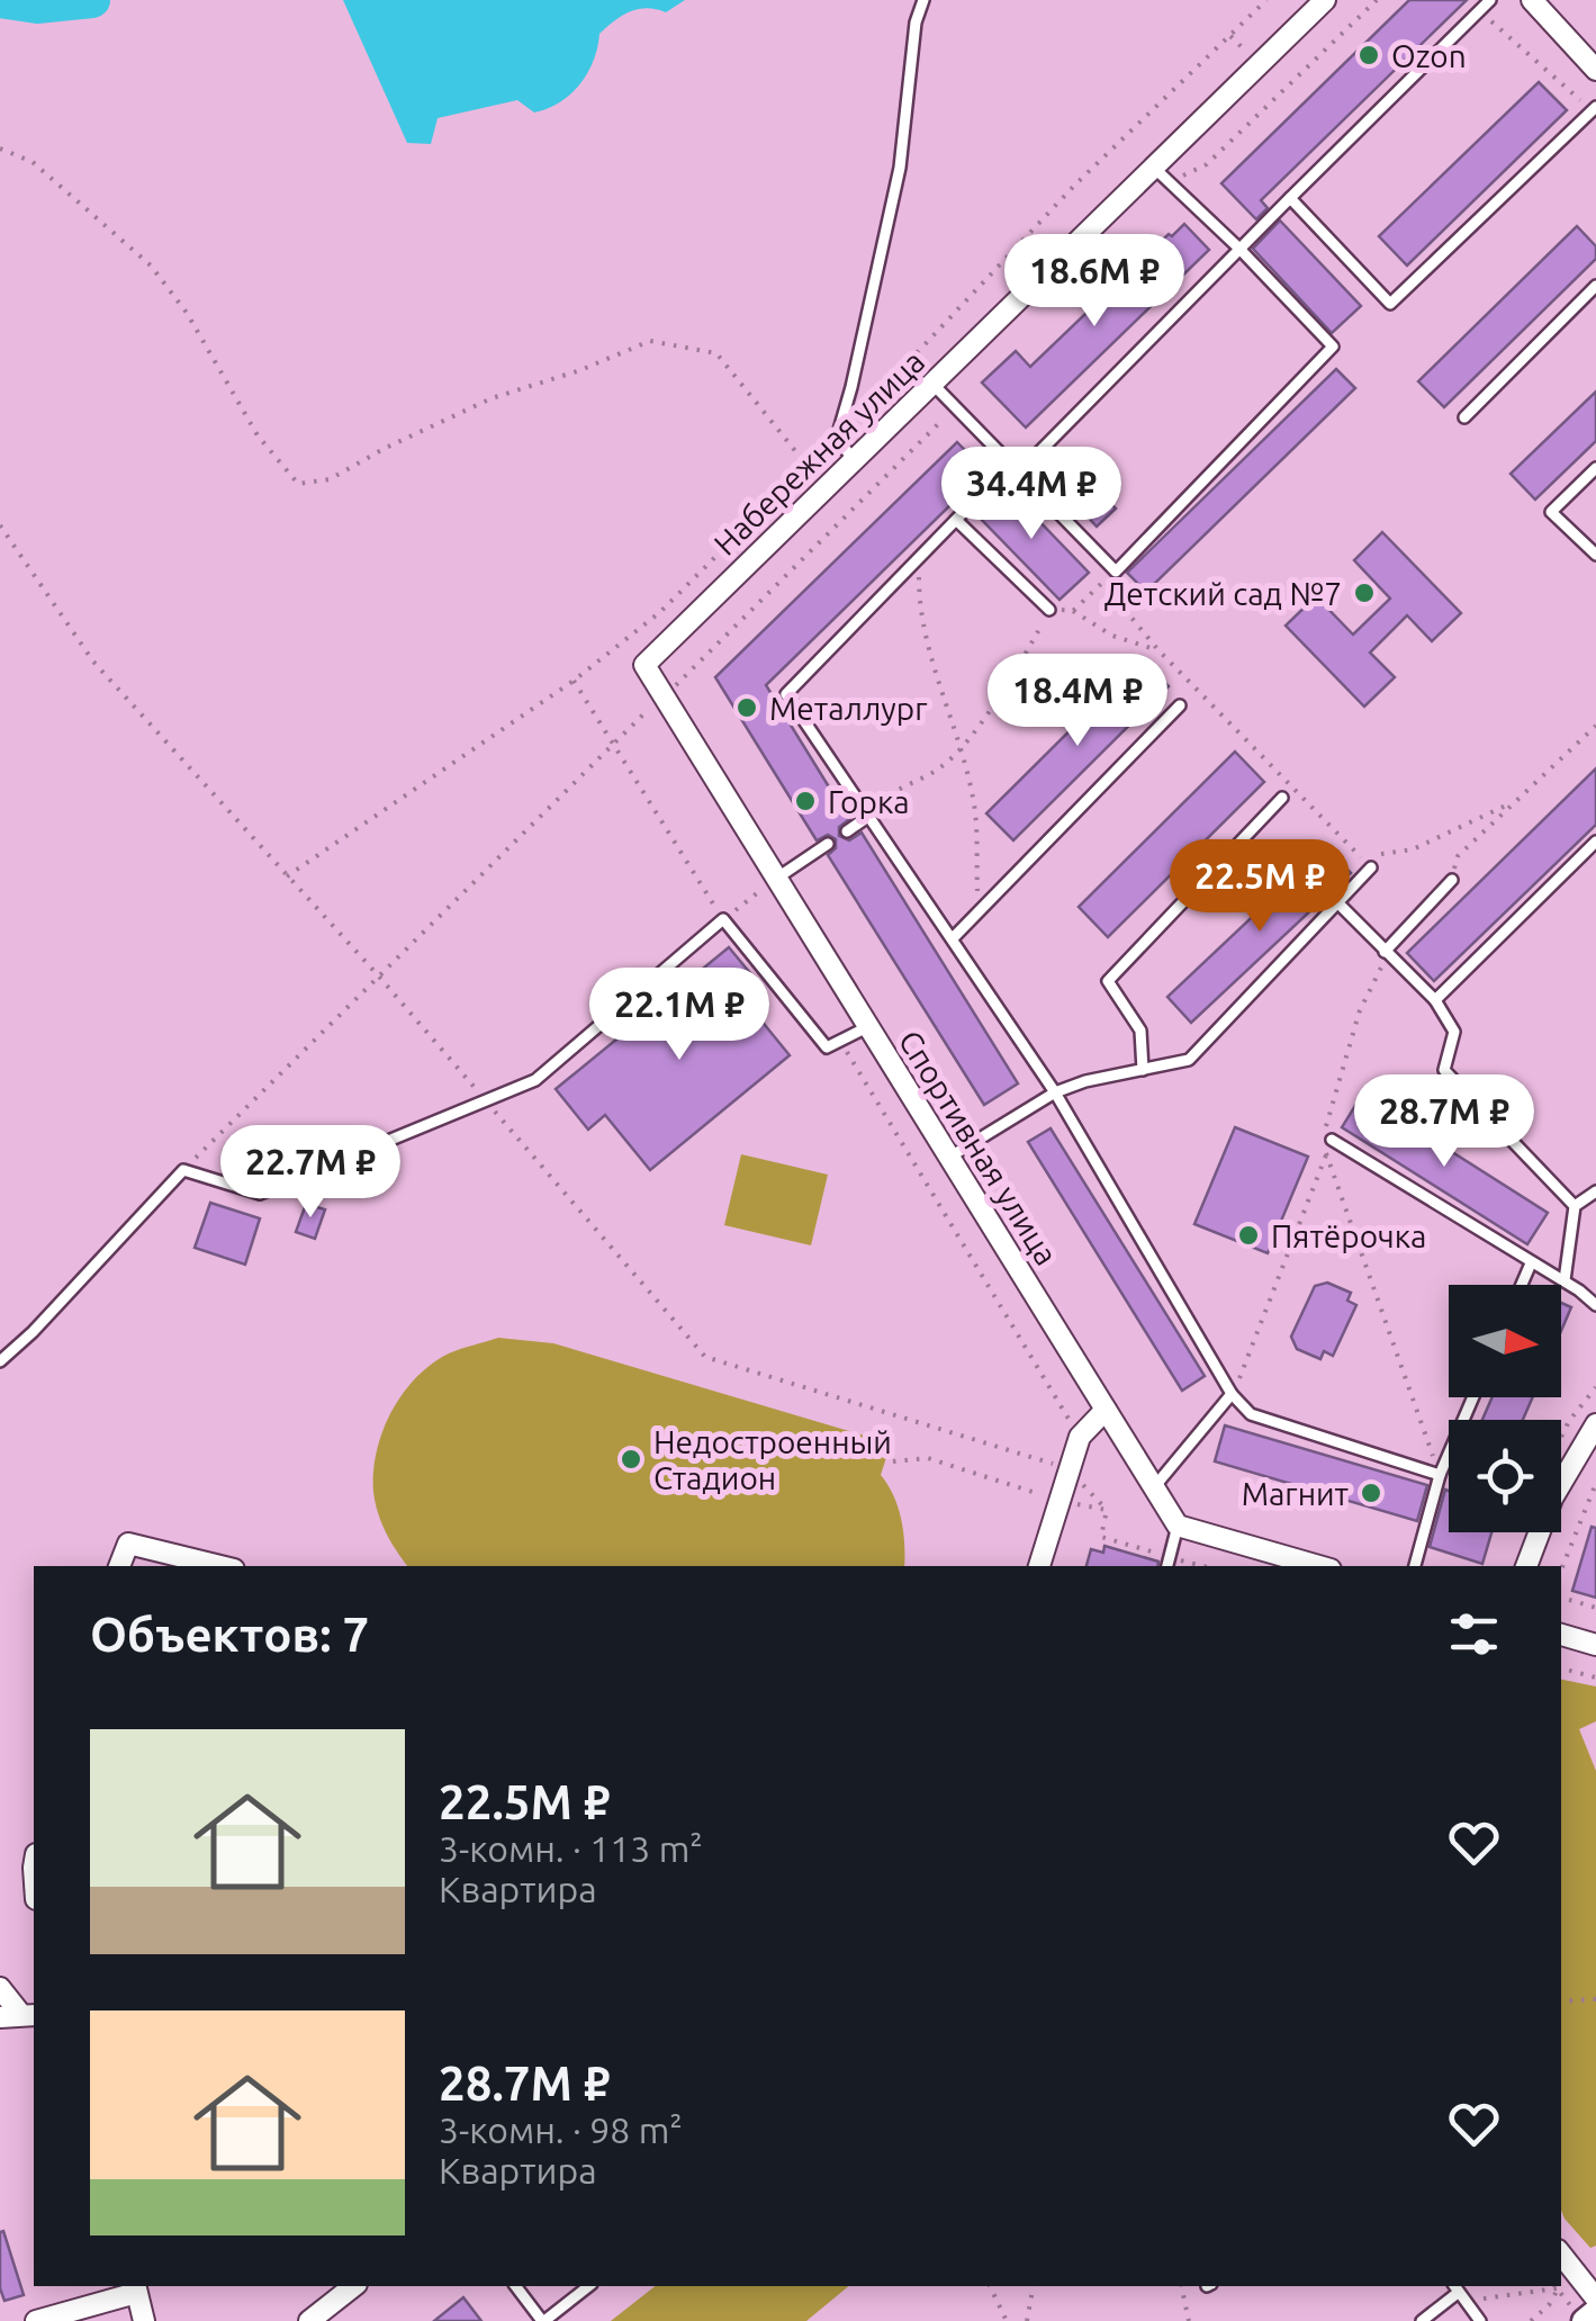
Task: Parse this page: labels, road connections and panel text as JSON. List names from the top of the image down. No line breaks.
{"streets":{"street":["Набережная улица","Спортивная улица"]},"crossings":[["Набережная улица","Спортивная улица"]],"places":["Ozon","Детский сад №7","Металлург","Горка","Пятёрочка","Недостроенный Стадион","Магнит"],"north":"right","page":{"price":["18.6M ₽","34.4M ₽","18.4M ₽","22.5M ₽","22.1M ₽","28.7M ₽","22.7M ₽"],"heading":"Объектов: 7","list":[{"name":"22.5M ₽","note":"3-комн. · 113 m² · Квартира"},{"name":"28.7M ₽","note":"3-комн. · 98 m² · Квартира"}]}}
